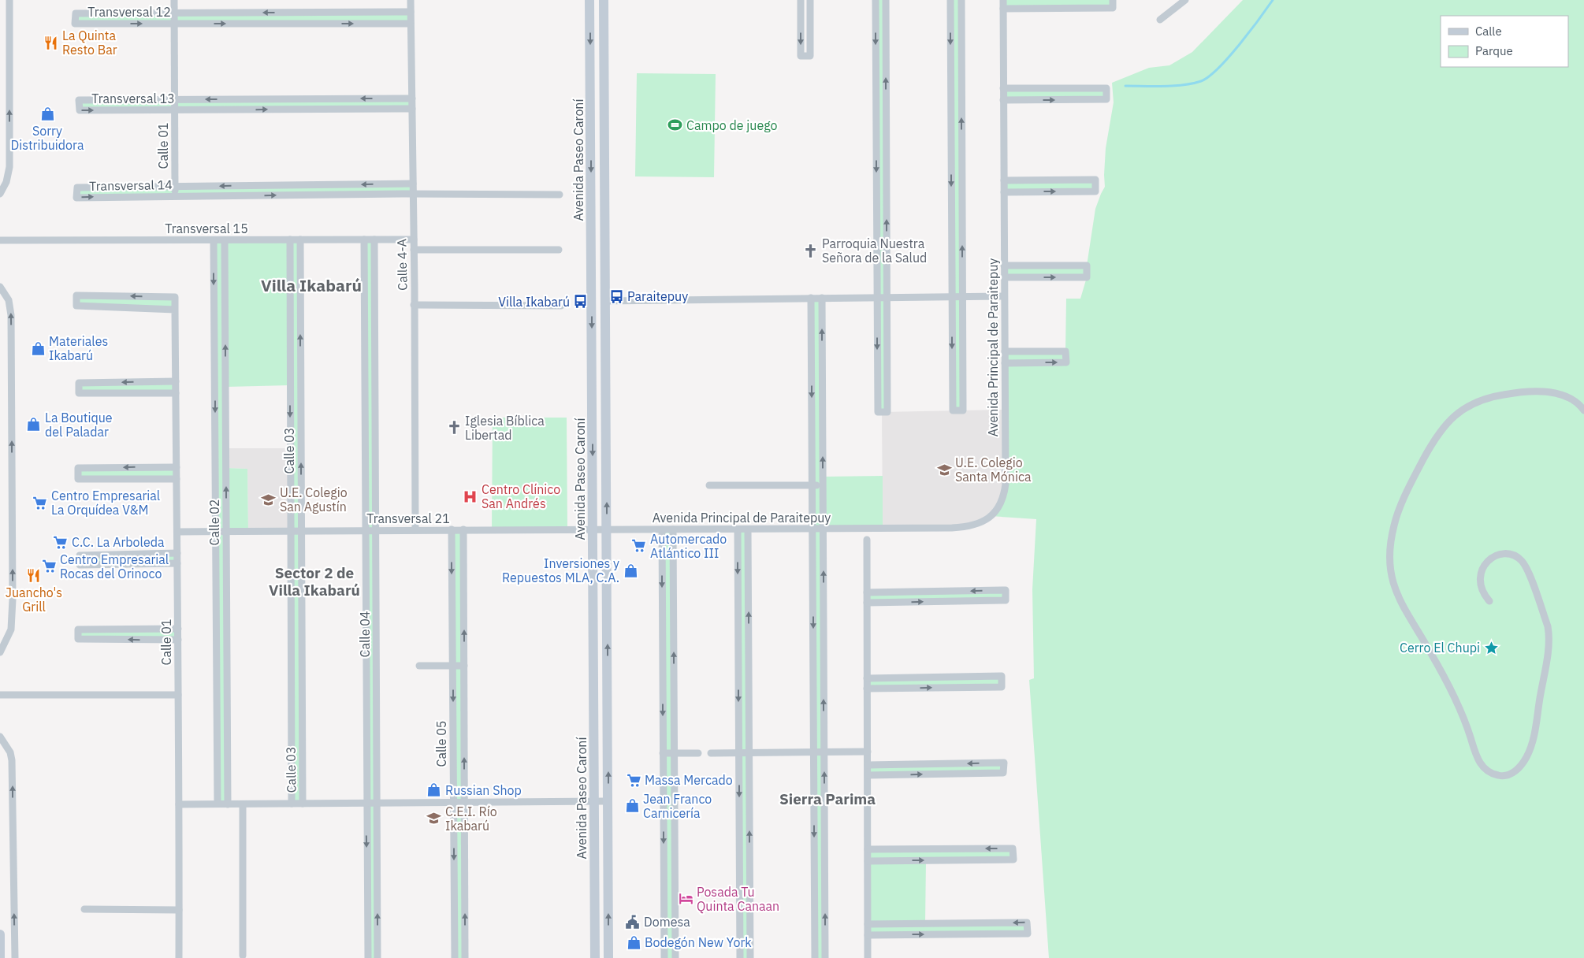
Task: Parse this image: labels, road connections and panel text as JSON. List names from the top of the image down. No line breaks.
{"streets":{"street":["Transversal 12","Transversal 13","Calle 01","Avenida Paseo Caroní","Transversal 14","Transversal 15","Calle 4-A","Avenida Principal de Paraitepuy","Calle 03","Transversal 21","Calle 02","Calle 04","Calle 05"]},"crossings":[["Transversal 12","Calle 01"],["Transversal 12","Calle 4-A"],["Transversal 13","Calle 01"],["Transversal 13","Calle 4-A"],["Calle 01","Transversal 14"],["Calle 01","Transversal 21"],["Avenida Paseo Caroní","Avenida Principal de Paraitepuy"],["Avenida Paseo Caroní","Transversal 21"],["Transversal 14","Calle 4-A"],["Transversal 15","Calle 4-A"],["Transversal 15","Calle 03"],["Transversal 15","Calle 02"],["Transversal 15","Calle 04"],["Calle 4-A","Transversal 21"],["Avenida Principal de Paraitepuy","Transversal 21"],["Calle 03","Transversal 21"],["Transversal 21","Calle 02"],["Transversal 21","Calle 04"],["Transversal 21","Calle 05"]],"districts":["Villa Ikabarú","Sector 2 de Villa Ikabarú","Sierra Parima"],"places":{"restaurant":["La Quinta Resto Bar","Juancho's Grill"],"shop":["Sorry Distribuidora","Materiales Ikabarú","La Boutique del Paladar","Inversiones y Repuestos MLA, C.A.","Russian Shop","Jean Franco Carnicería","Bodegón New York"],"sports":["Campo de juego"],"church":["Parroquia Nuestra Señora de la Salud","Iglesia Bíblica Libertad"],"bus stop":["Paraitepuy","Villa Ikabarú"],"school or university":["U.E. Colegio Santa Mónica","U.E. Colegio San Agustín","C.E.I. Río Ikabarú"],"hospital":["Centro Clínico San Andrés"],"supermarket":["Centro Empresarial La Orquídea V&M","C.C. La Arboleda","Automercado Atlántico III","Centro Empresarial Rocas del Orinoco","Massa Mercado"],"place":["Cerro El Chupi"],"hotel":["Posada Tu Quinta Canaan"],"public building":["Domesa"]},"legend":["Calle","Parque"]}
